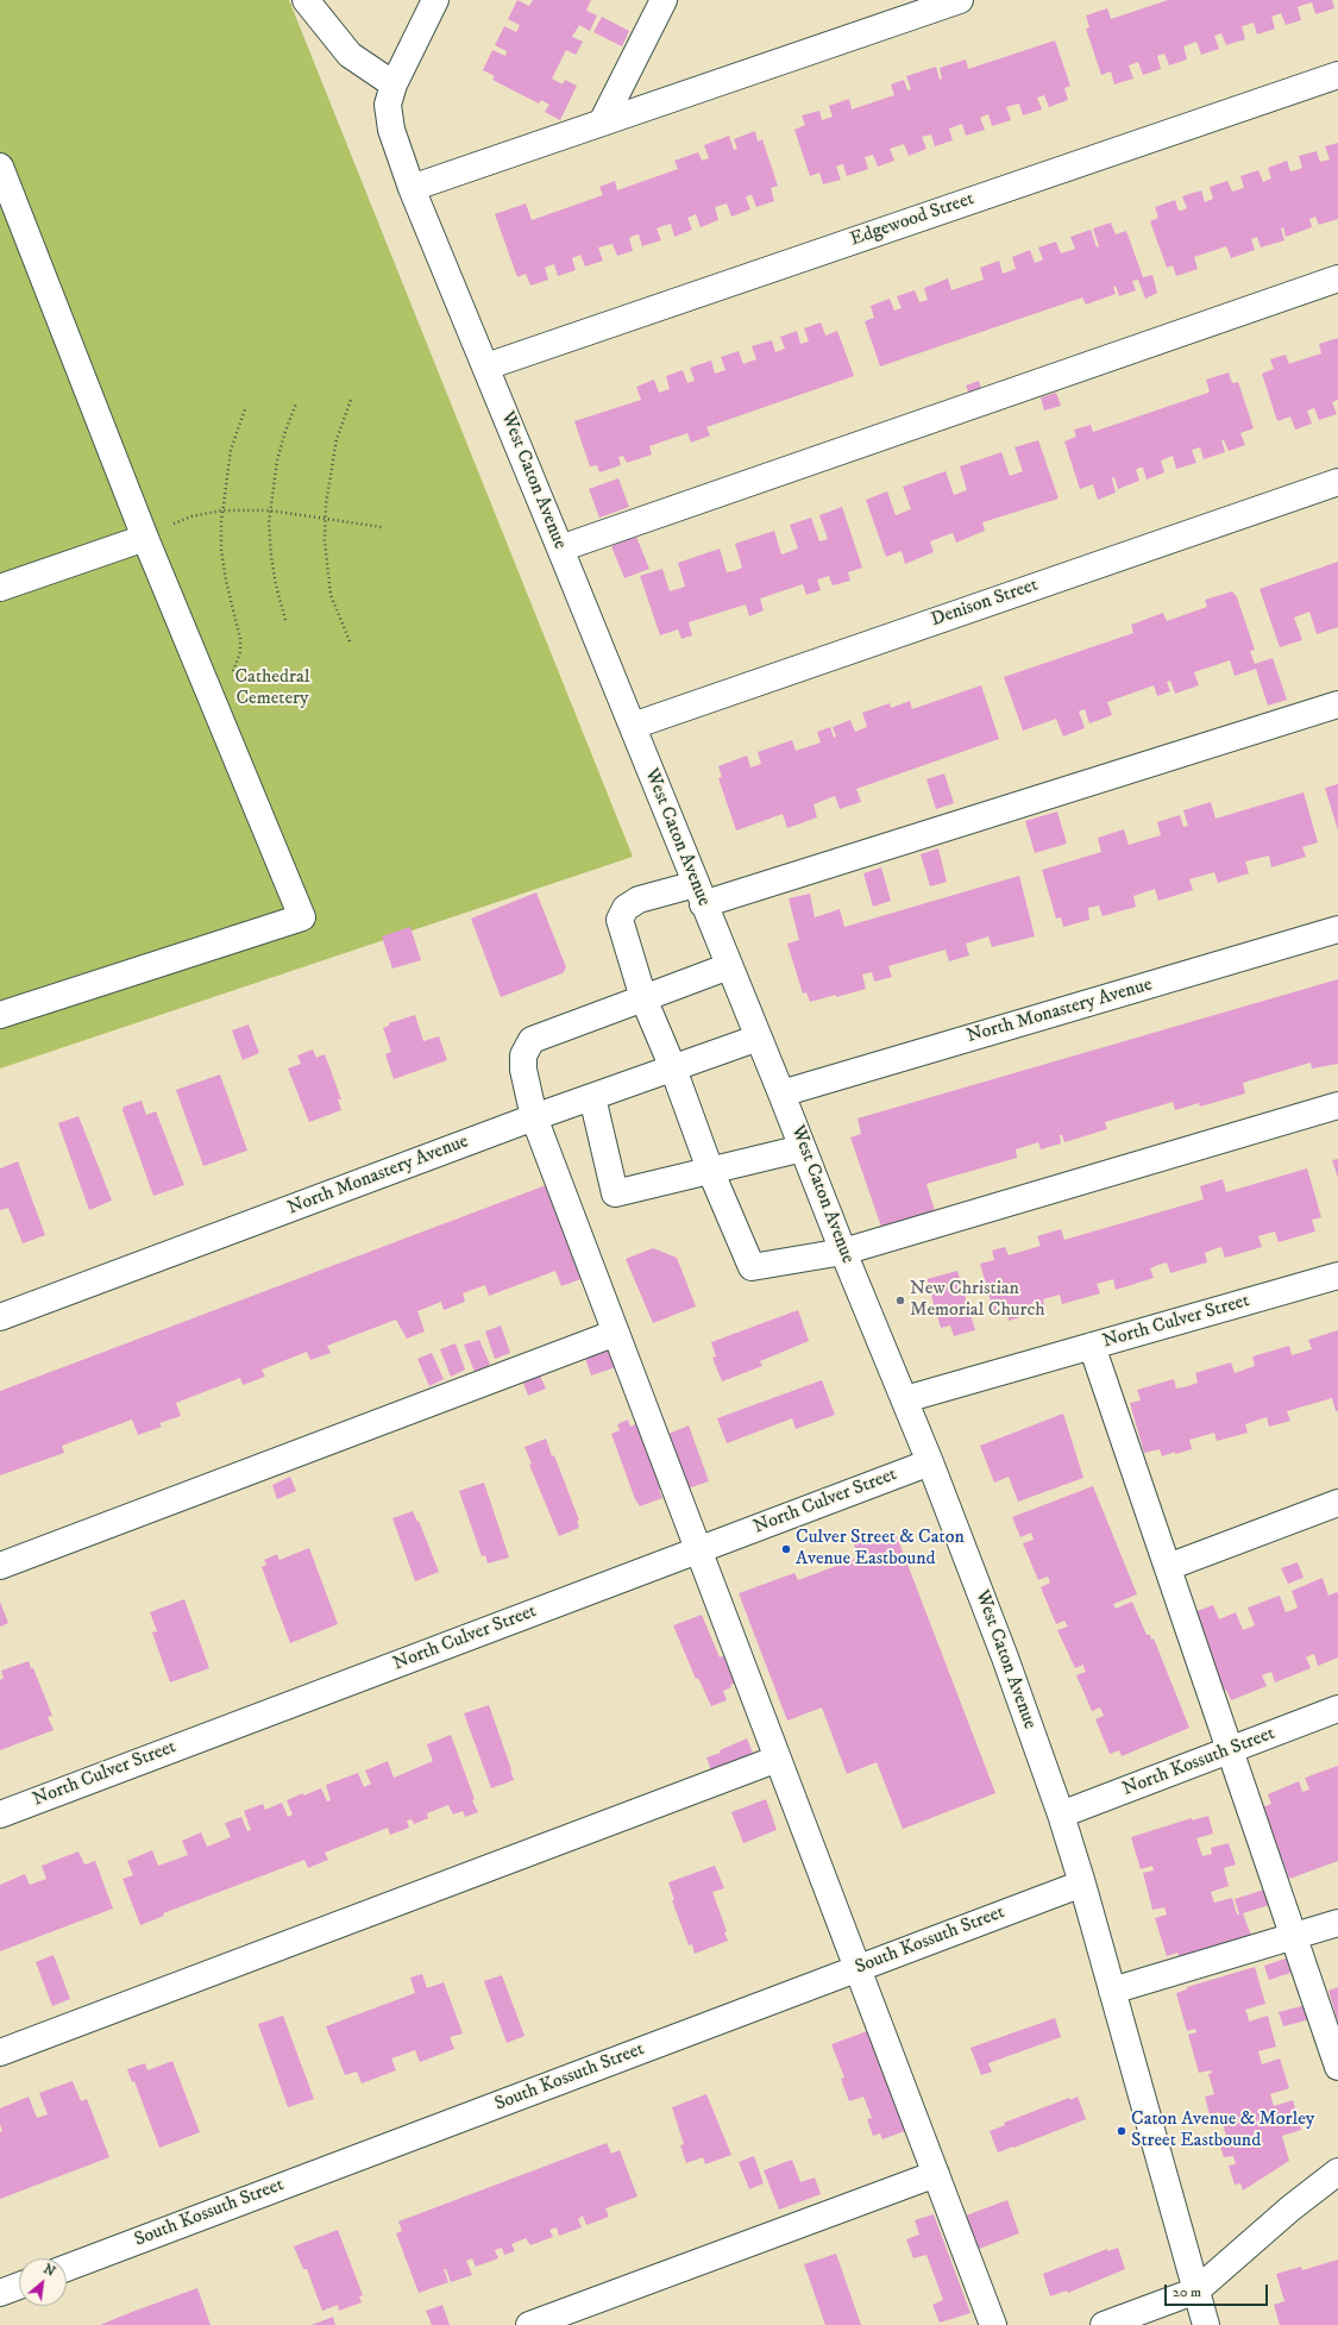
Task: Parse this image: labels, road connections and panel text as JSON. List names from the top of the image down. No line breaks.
{"streets":{"street":["Edgewood Street","West Caton Avenue","Denison Street","North Monastery Avenue","North Culver Street","North Kossuth Street","South Kossuth Street"]},"crossings":[["Edgewood Street","West Caton Avenue"],["West Caton Avenue","Denison Street"],["West Caton Avenue","North Monastery Avenue"],["West Caton Avenue","North Culver Street"],["West Caton Avenue","North Kossuth Street"],["West Caton Avenue","South Kossuth Street"]],"parks":["Cathedral Cemetery"],"places":["New Christian Memorial Church","Culver Street & Caton Avenue Eastbound","Caton Avenue & Morley Street Eastbound"],"scale_bar":"20 m","north":"top right"}
